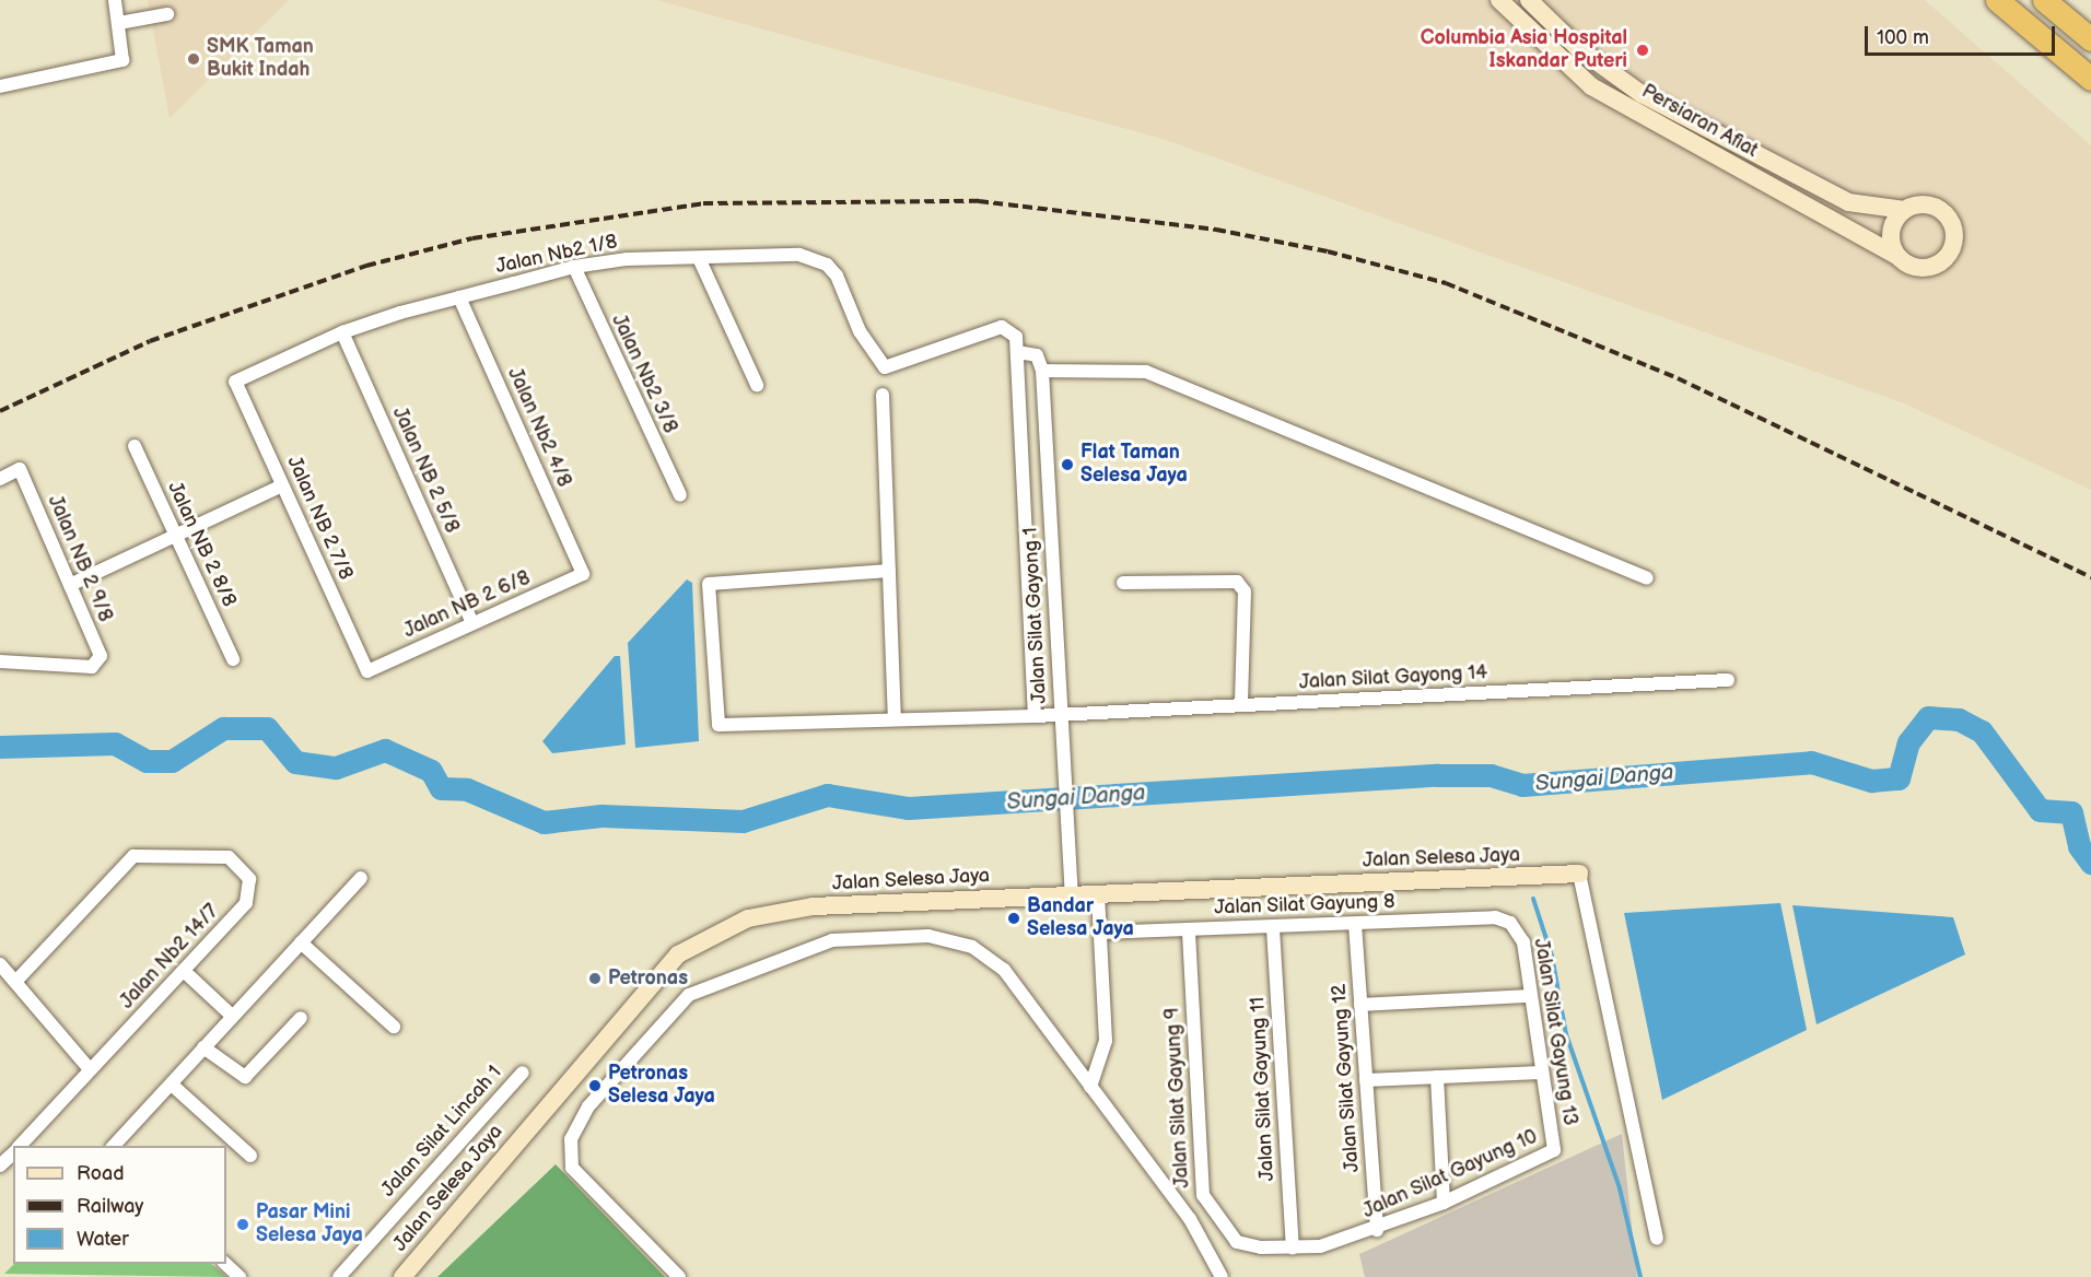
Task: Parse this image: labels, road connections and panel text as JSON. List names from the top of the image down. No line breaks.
{"streets":{"street":["Persiaran Afiat","Jalan Nb2 1/8","Jalan Nb2 3/8","Jalan Nb2 4/8","Jalan NB 2 5/8","Jalan NB 2 7/8","Jalan NB 2 8/8","Jalan NB 2 9/8","Jalan NB 2 6/8","Jalan Silat Gayong 1","Jalan Silat Gayong 14","Jalan Selesa Jaya","Jalan Silat Gayung 8","Jalan Nb2 14/7","Jalan Silat Gayung 13","Jalan Silat Gayung 12","Jalan Silat Gayung 11","Jalan Silat Gayung 9","Jalan Silat Lincah 1","Jalan Silat Gayung 10"]},"crossings":[["Jalan Nb2 1/8","Jalan Nb2 3/8"],["Jalan Nb2 1/8","Jalan Nb2 4/8"],["Jalan Nb2 1/8","Jalan NB 2 5/8"],["Jalan Nb2 1/8","Jalan NB 2 7/8"],["Jalan Nb2 4/8","Jalan NB 2 6/8"],["Jalan NB 2 5/8","Jalan NB 2 6/8"],["Jalan NB 2 7/8","Jalan NB 2 6/8"],["Jalan Silat Gayong 1","Jalan Silat Gayong 14"],["Jalan Silat Gayong 1","Jalan Selesa Jaya"],["Jalan Silat Gayung 8","Jalan Silat Gayung 13"],["Jalan Silat Gayung 8","Jalan Silat Gayung 12"],["Jalan Silat Gayung 8","Jalan Silat Gayung 11"],["Jalan Silat Gayung 8","Jalan Silat Gayung 9"],["Jalan Silat Gayung 13","Jalan Silat Gayung 10"],["Jalan Silat Gayung 12","Jalan Silat Gayung 10"],["Jalan Silat Gayung 11","Jalan Silat Gayung 10"],["Jalan Silat Gayung 9","Jalan Silat Gayung 10"]],"water":["Sungai Danga"],"places":["Columbia Asia Hospital Iskandar Puteri","SMK Taman Bukit Indah","Flat Taman Selesa Jaya","Bandar Selesa Jaya","Petronas","Petronas Selesa Jaya","Pasar Mini Selesa Jaya"],"legend":["Road","Railway","Water"],"scale_bar":"100 m"}
